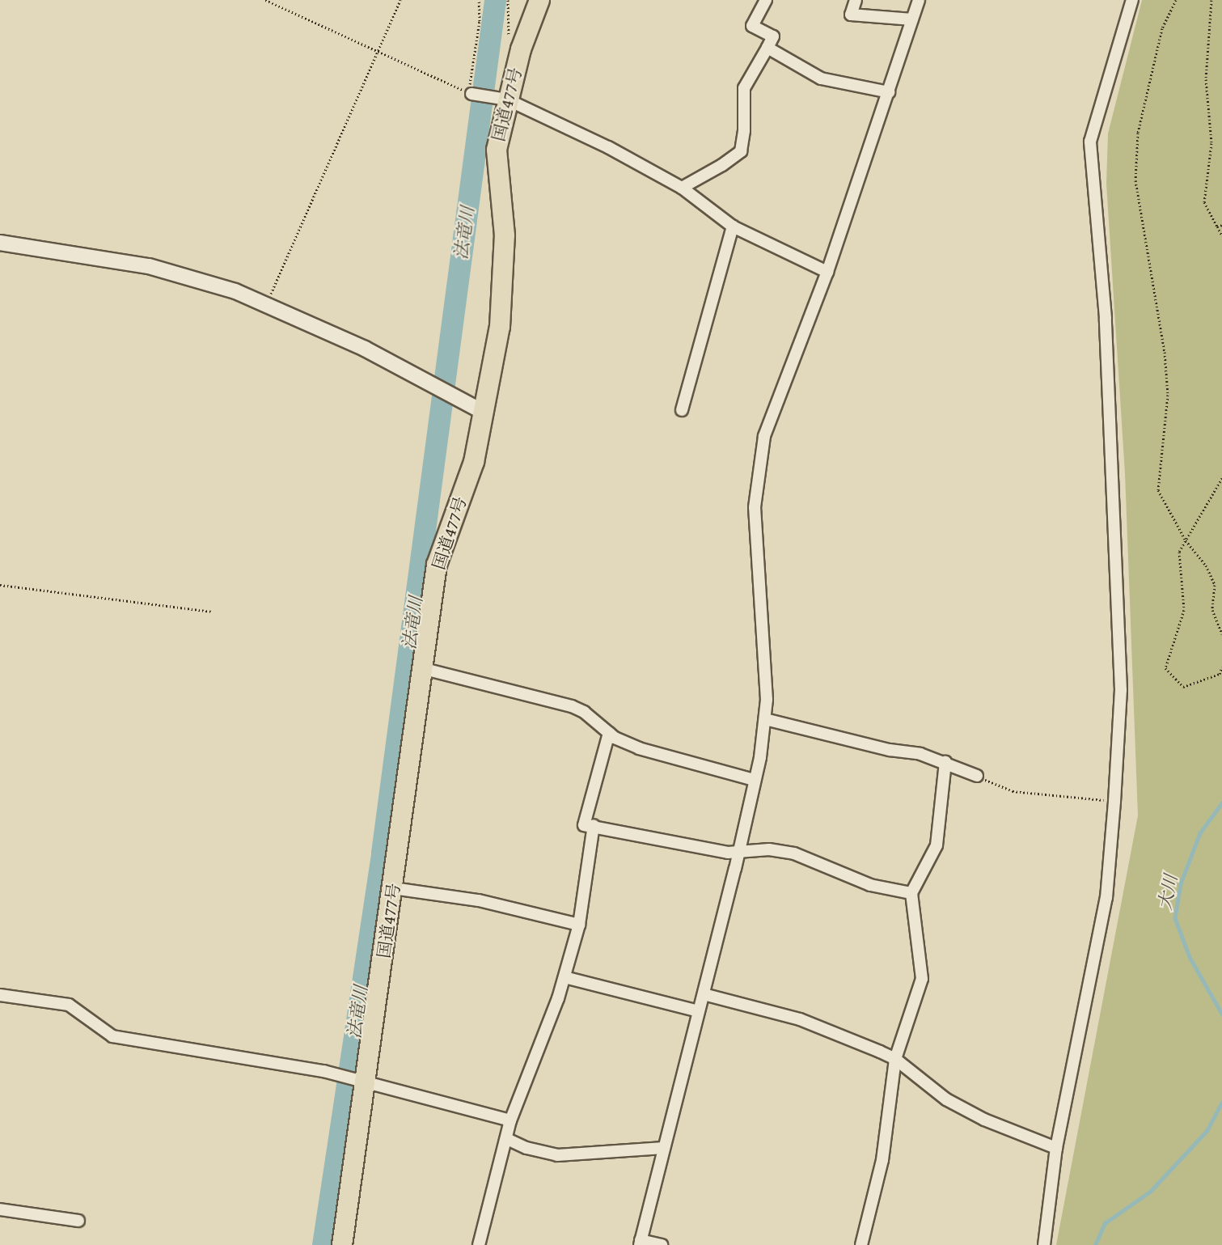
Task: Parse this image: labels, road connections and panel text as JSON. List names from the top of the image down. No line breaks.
{"streets":{"highway":["国道477号"]},"water":["法竜川","大川"]}
